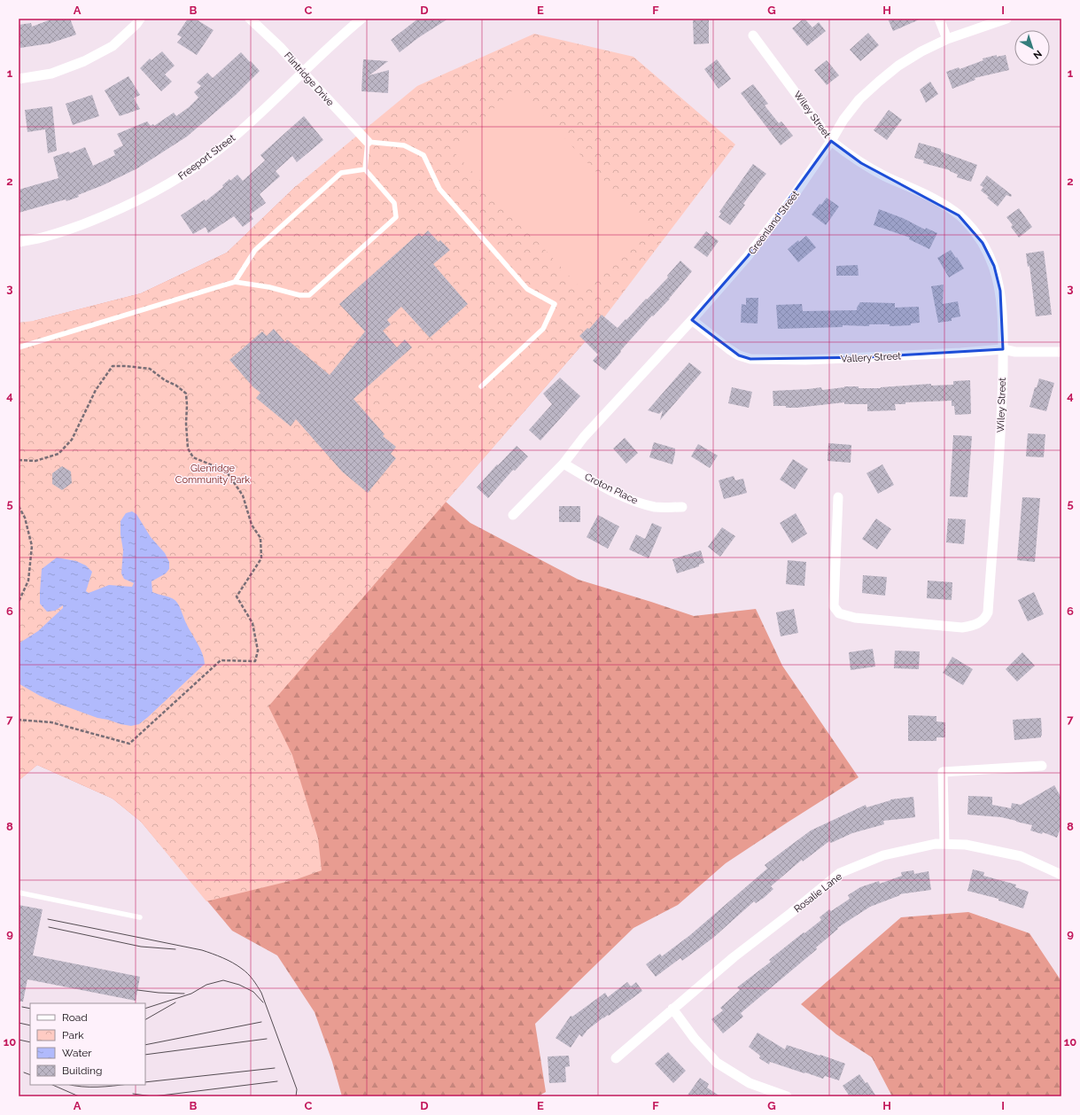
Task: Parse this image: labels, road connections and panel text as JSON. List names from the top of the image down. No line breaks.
{"streets":{"street":["Flintridge Drive","Wiley Street","Freeport Street","Greenland Street","Vallery Street","Croton Place","Rosalie Lane"]},"crossings":[["Flintridge Drive","Freeport Street"],["Wiley Street","Greenland Street"],["Wiley Street","Vallery Street"],["Greenland Street","Vallery Street"],["Greenland Street","Croton Place"]],"parks":["Glenridge Community Park"],"legend":["Road","Park","Water","Building"],"north":"bottom right","grid":{"columns":["A","B","C","D","E","F","G","H","I"],"rows":["1","2","3","4","5","6","7","8","9","10"]}}
